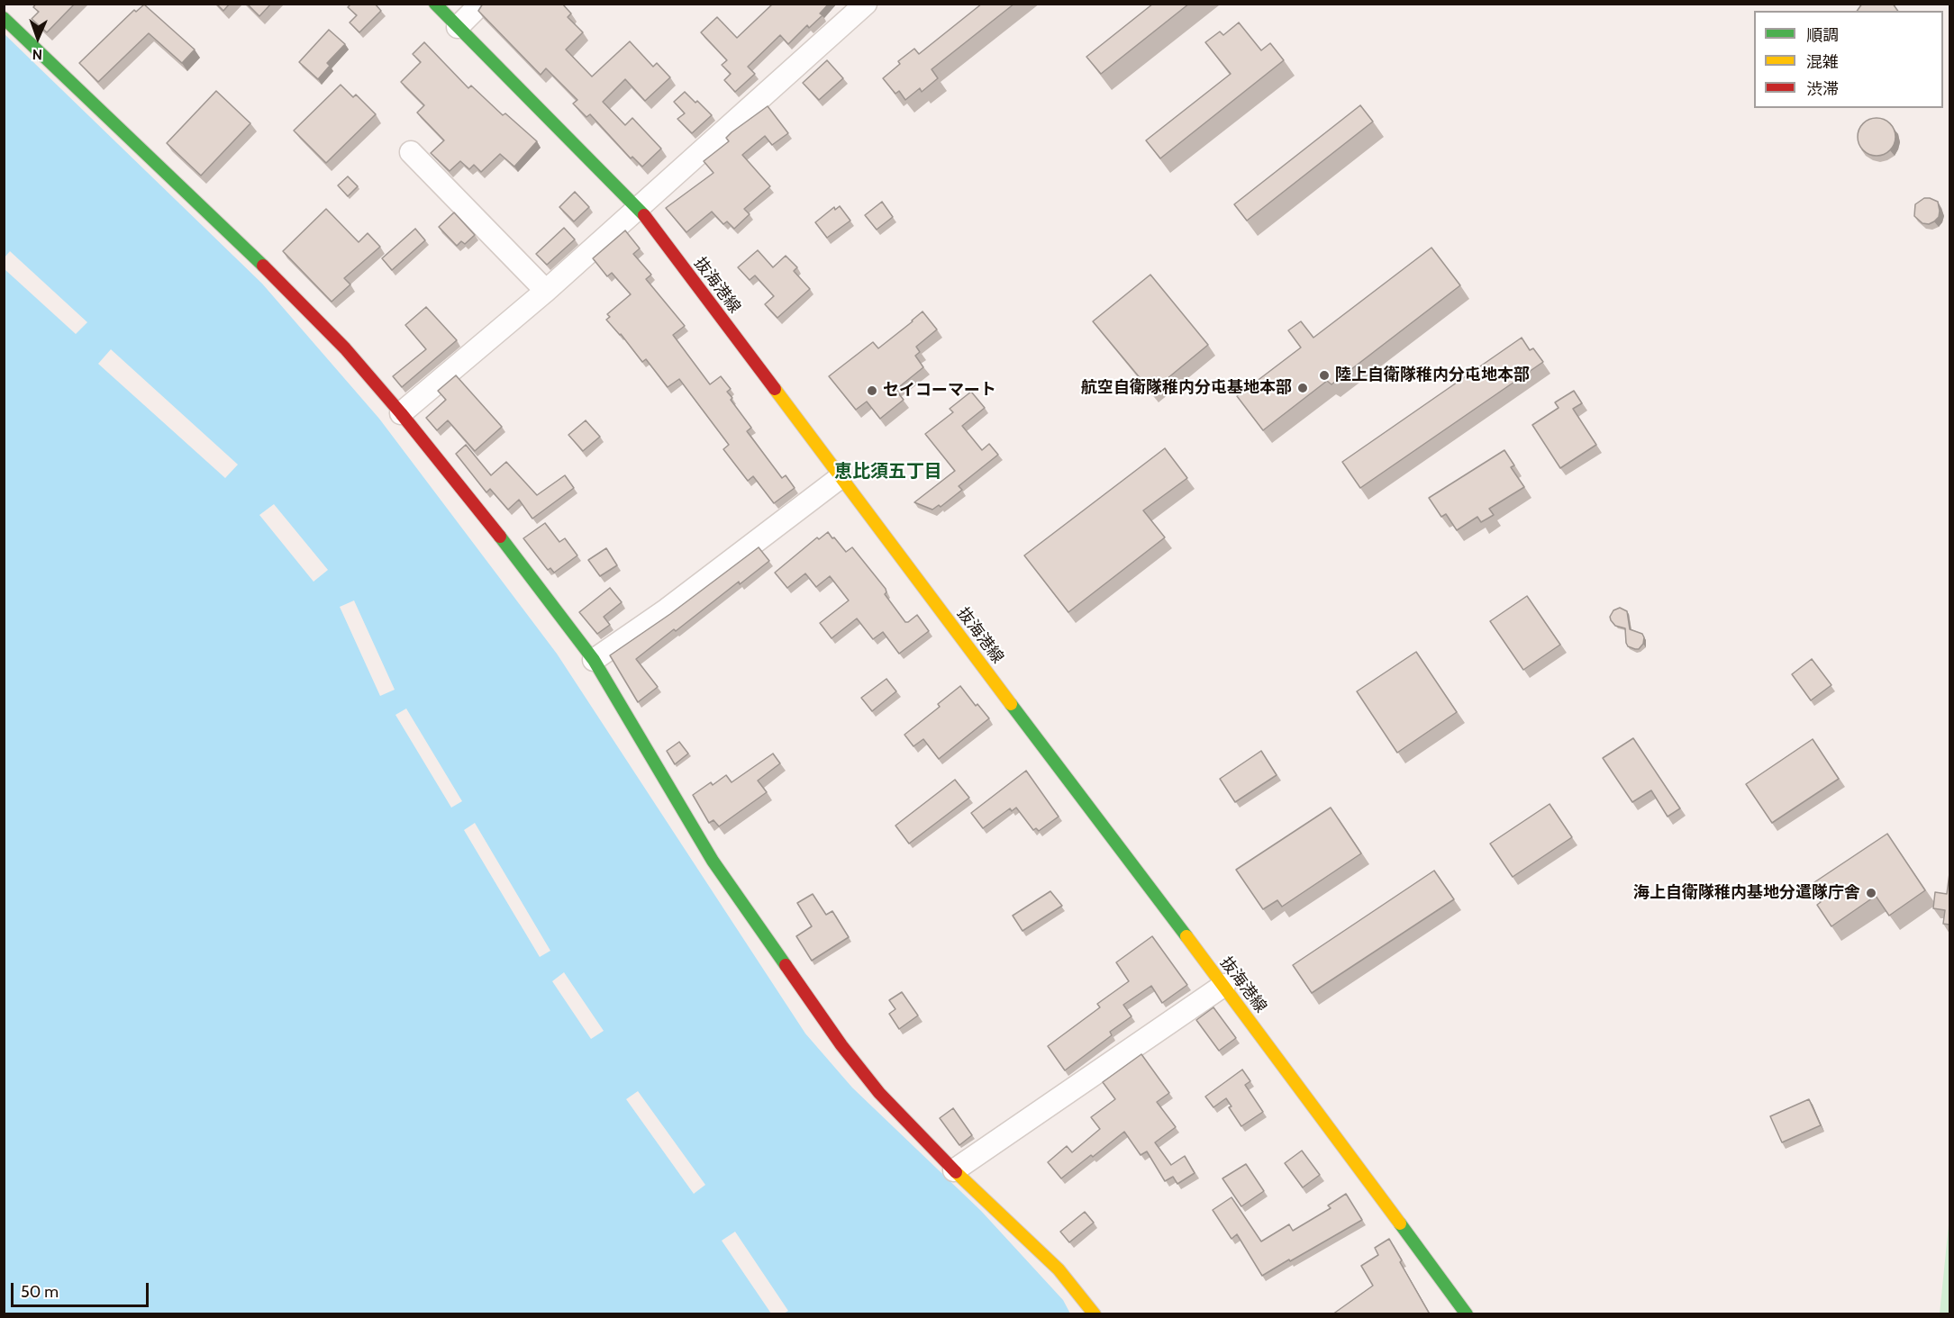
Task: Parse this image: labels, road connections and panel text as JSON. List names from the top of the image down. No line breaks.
{"streets":{"street":["抜海港線"]},"districts":["恵比須五丁目"],"places":["陸上自衛隊稚内分屯地本部","航空自衛隊稚内分屯基地本部","セイコーマート","海上自衛隊稚内基地分遣隊庁舎"],"legend":["順調","混雑","渋滞"],"scale_bar":"50 m","north":"bottom"}
